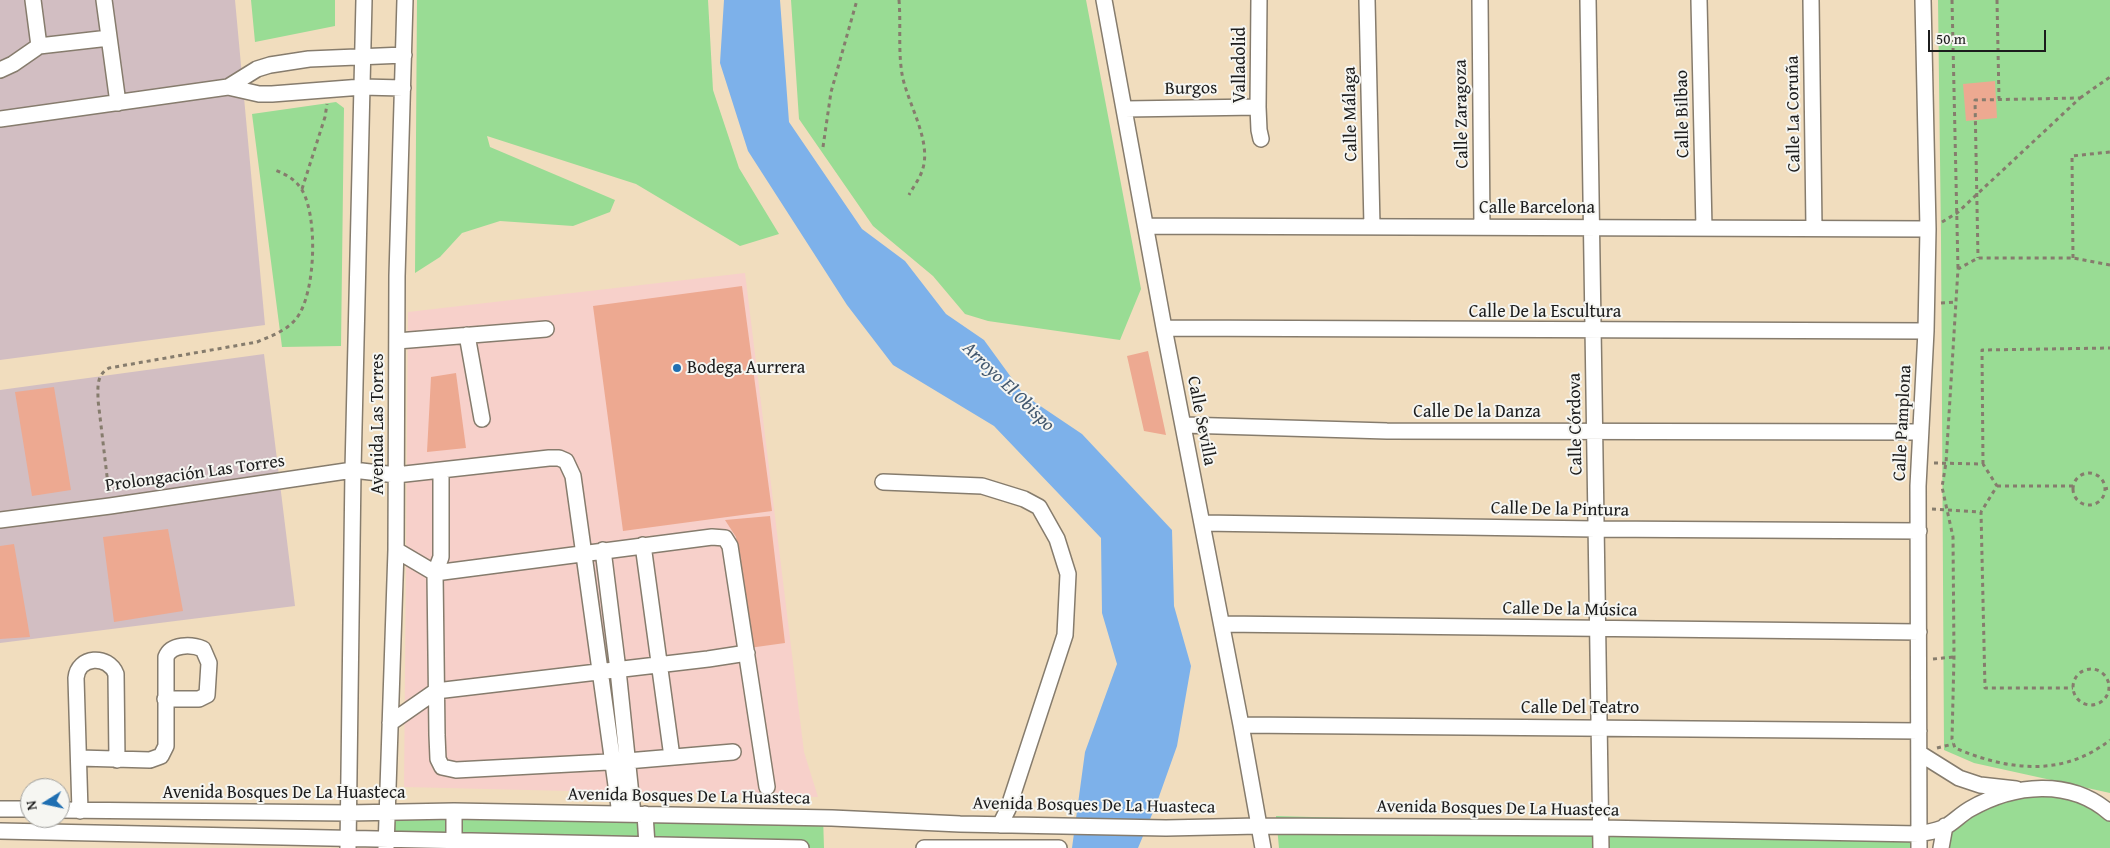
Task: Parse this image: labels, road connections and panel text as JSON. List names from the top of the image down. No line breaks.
{"streets":{"street":["Valladolid","Burgos","Calle Málaga","Calle Zaragoza","Calle Bilbao","Calle La Coruña","Calle Barcelona","Calle De la Escultura","Calle De la Danza","Calle Sevilla","Calle Pamplona","Avenida Las Torres","Calle Córdova","Prolongación Las Torres","Calle De la Pintura","Calle De la Música","Calle Del Teatro","Avenida Bosques De La Huasteca"]},"crossings":[["Valladolid","Burgos"],["Burgos","Calle Sevilla"],["Calle Málaga","Calle Barcelona"],["Calle Zaragoza","Calle Barcelona"],["Calle Bilbao","Calle Barcelona"],["Calle La Coruña","Calle Barcelona"],["Calle Barcelona","Calle Sevilla"],["Calle Barcelona","Calle Pamplona"],["Calle Barcelona","Calle Córdova"],["Calle De la Escultura","Calle Sevilla"],["Calle De la Escultura","Calle Pamplona"],["Calle De la Escultura","Calle Córdova"],["Calle De la Danza","Calle Sevilla"],["Calle De la Danza","Calle Pamplona"],["Calle De la Danza","Calle Córdova"],["Calle Sevilla","Calle De la Pintura"],["Calle Sevilla","Calle De la Música"],["Calle Sevilla","Calle Del Teatro"],["Calle Sevilla","Avenida Bosques De La Huasteca"],["Calle Pamplona","Calle De la Pintura"],["Calle Pamplona","Calle De la Música"],["Calle Pamplona","Calle Del Teatro"],["Calle Pamplona","Avenida Bosques De La Huasteca"],["Avenida Las Torres","Prolongación Las Torres"],["Avenida Las Torres","Avenida Bosques De La Huasteca"],["Calle Córdova","Calle De la Pintura"],["Calle Córdova","Calle De la Música"],["Calle Córdova","Calle Del Teatro"],["Calle Córdova","Avenida Bosques De La Huasteca"]],"water":["Arroyo El Obispo"],"places":["Bodega Aurrera"],"scale_bar":"50 m","north":"left"}
